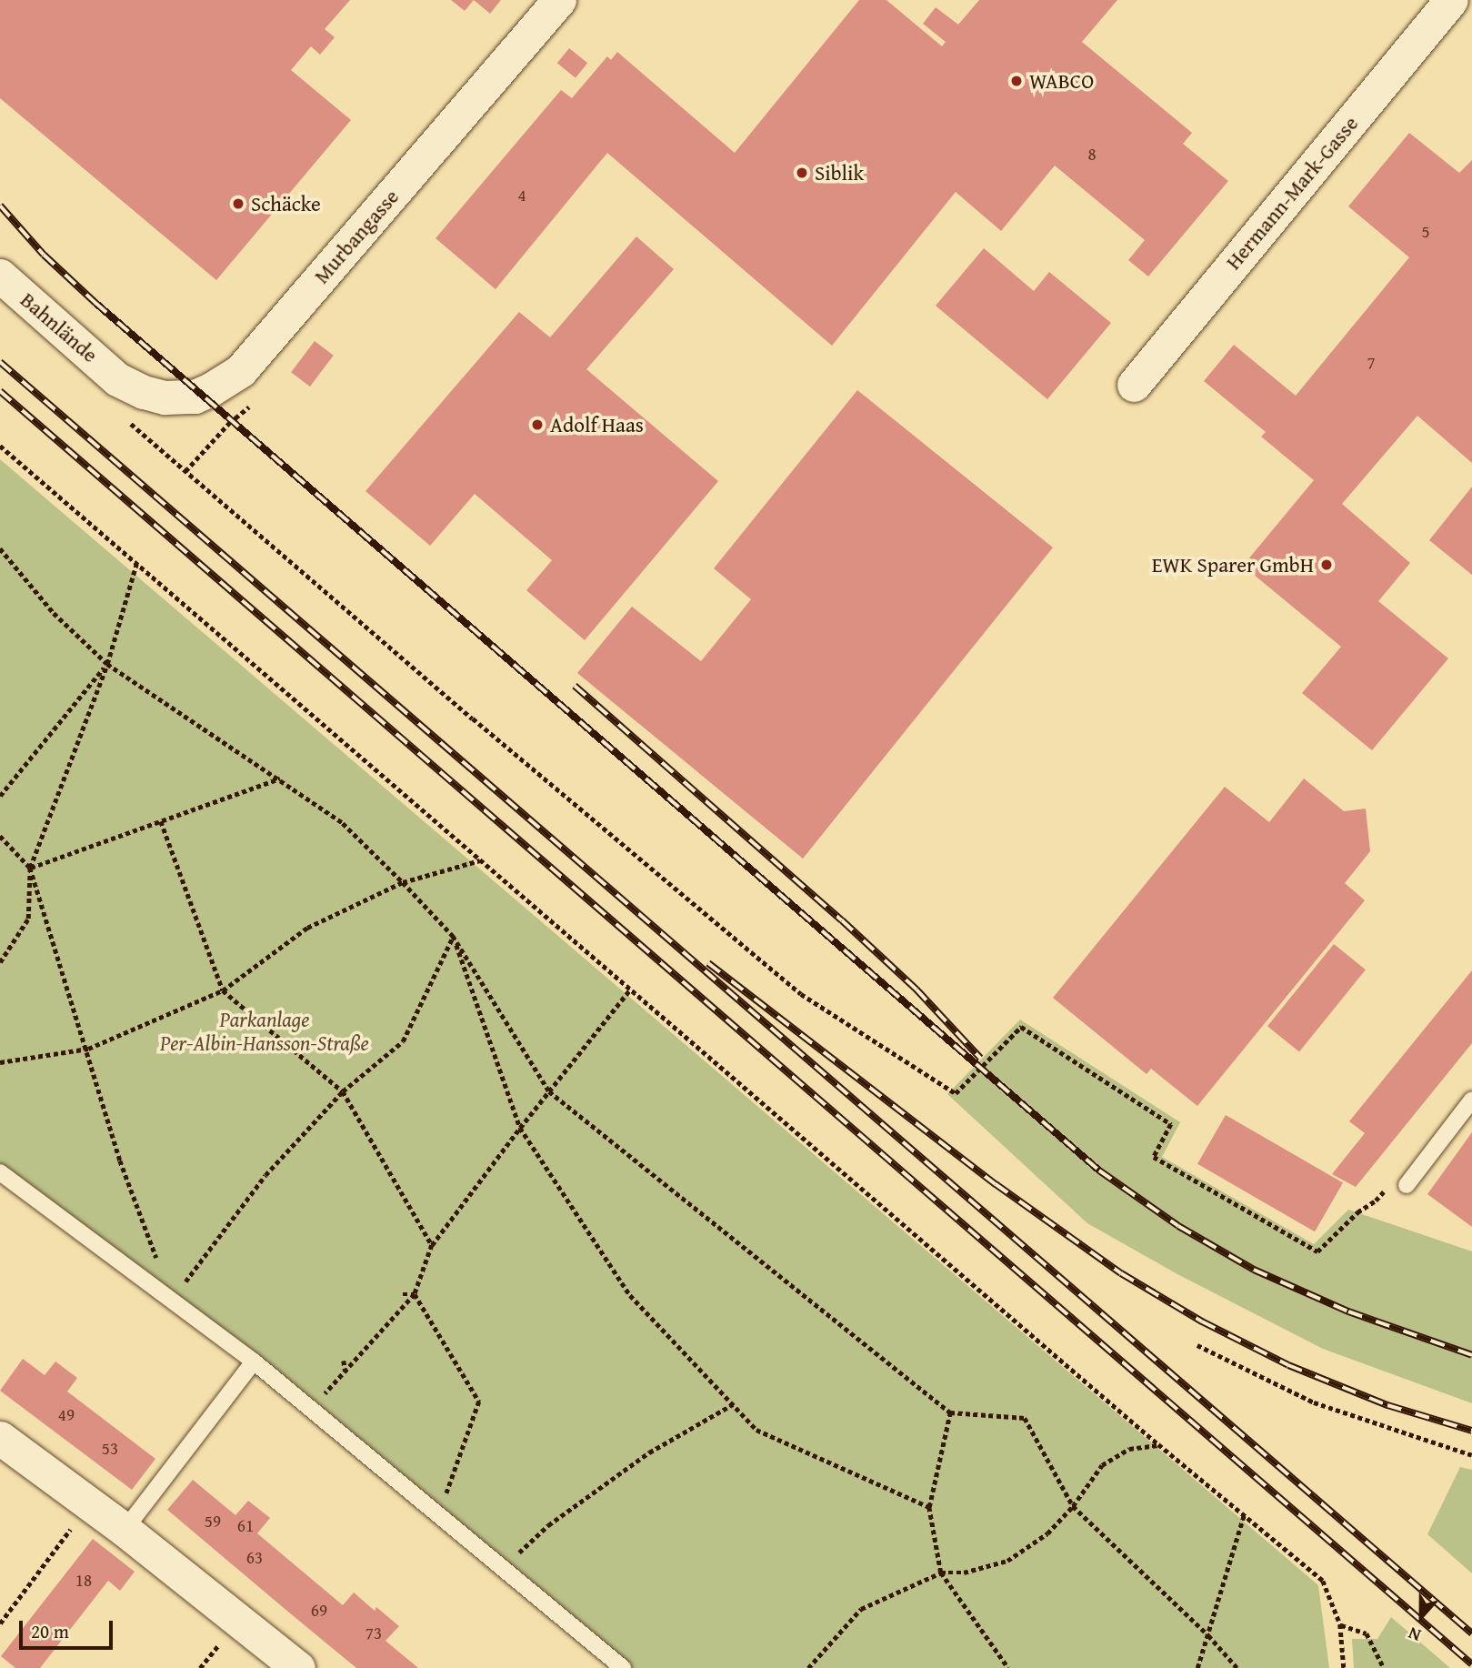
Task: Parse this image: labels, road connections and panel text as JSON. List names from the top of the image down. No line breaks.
{"streets":{"street":["Hermann-Mark-Gasse","Murbangasse","Bahnlände"]},"crossings":[["Murbangasse","Bahnlände"]],"parks":["Parkanlage Per-Albin-Hansson-Straße"],"places":["WABCO","Siblik","Schäcke","Adolf Haas","EWK Sparer GmbH"],"house_numbers":["8","4","5","7","49","53","59","61","63","18","69","73"],"scale_bar":"20 m","north":"bottom"}
